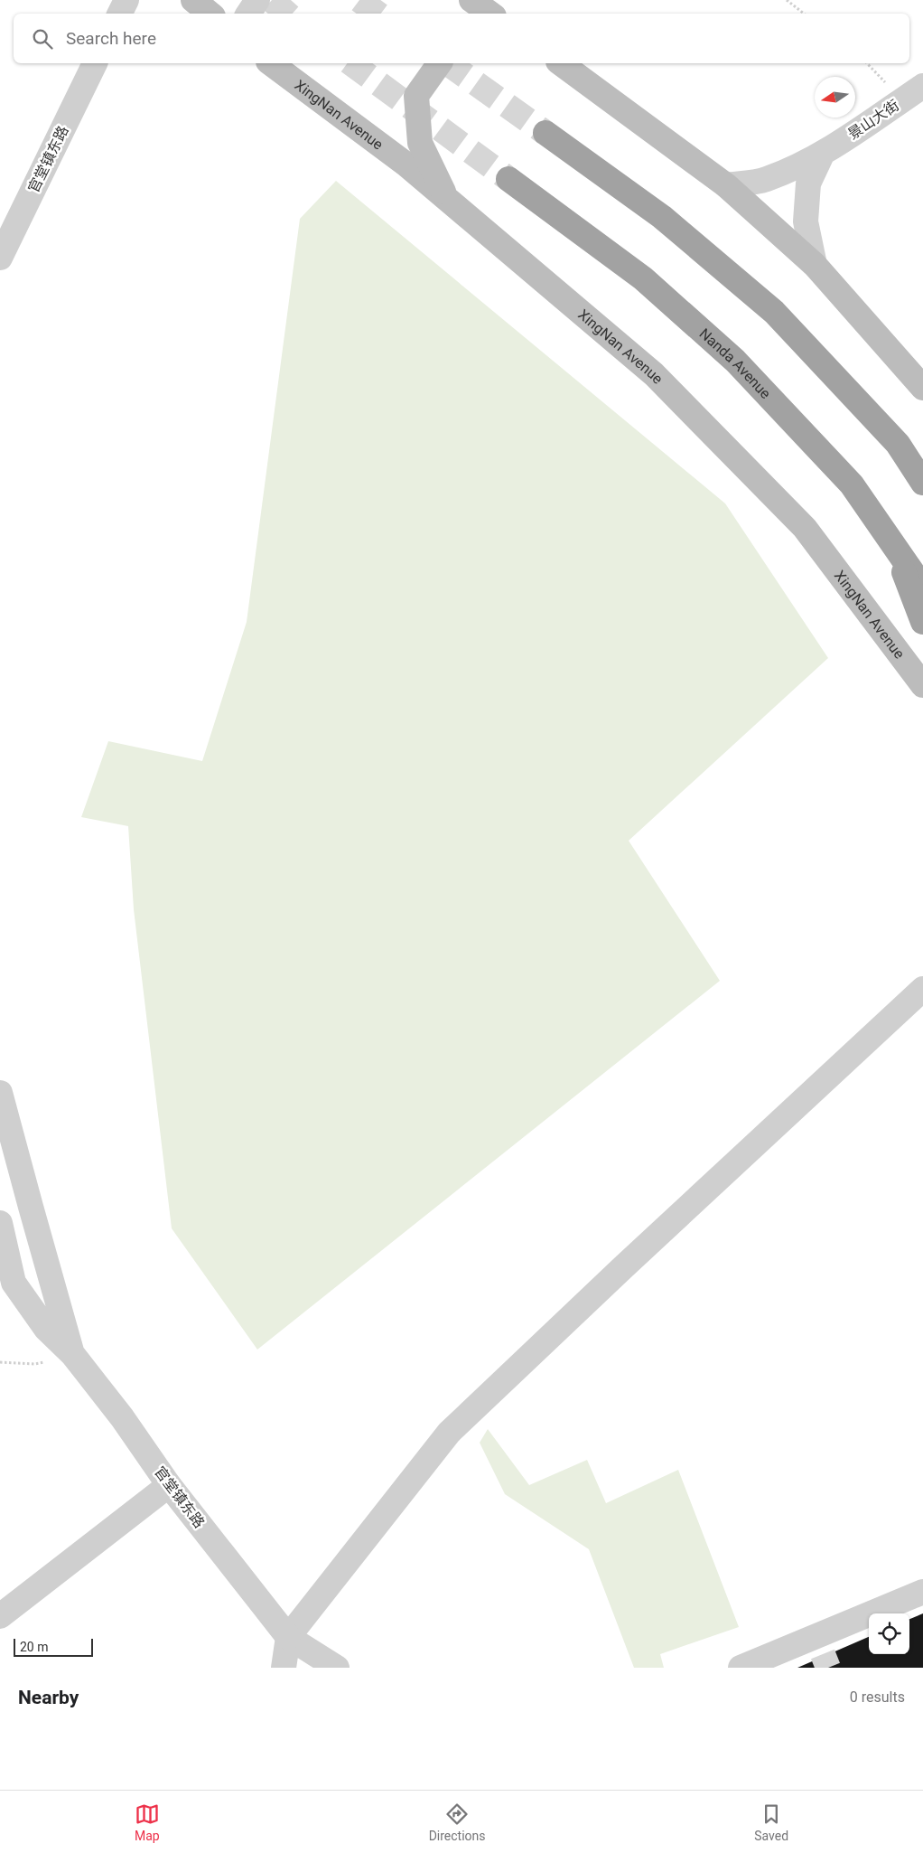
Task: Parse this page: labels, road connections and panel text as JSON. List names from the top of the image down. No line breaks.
{"streets":{"highway":["Nanda Avenue"],"main road":["XingNan Avenue"],"street":["景山大街","官堂镇东路"]},"scale_bar":"20 m","north":"left","page":{"search":"Search here","scale":"20 m","heading":["Nearby","0 results"],"nav":["Map","Directions","Saved"]}}
